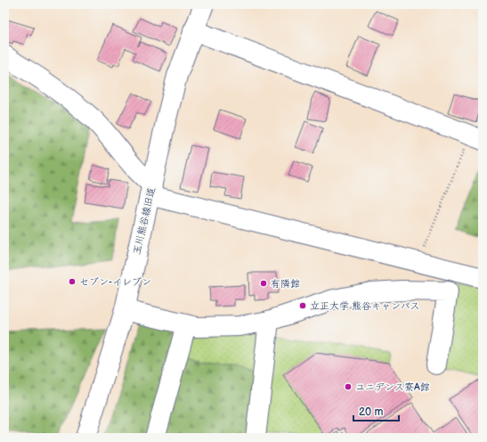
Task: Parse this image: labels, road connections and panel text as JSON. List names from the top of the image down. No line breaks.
{"streets":{"street":["玉川熊谷線旧道"]},"places":["セブン-イレブン","有隣館","立正大学 熊谷キャンパス","ユニデンス寮A館"],"scale_bar":"20 m"}
